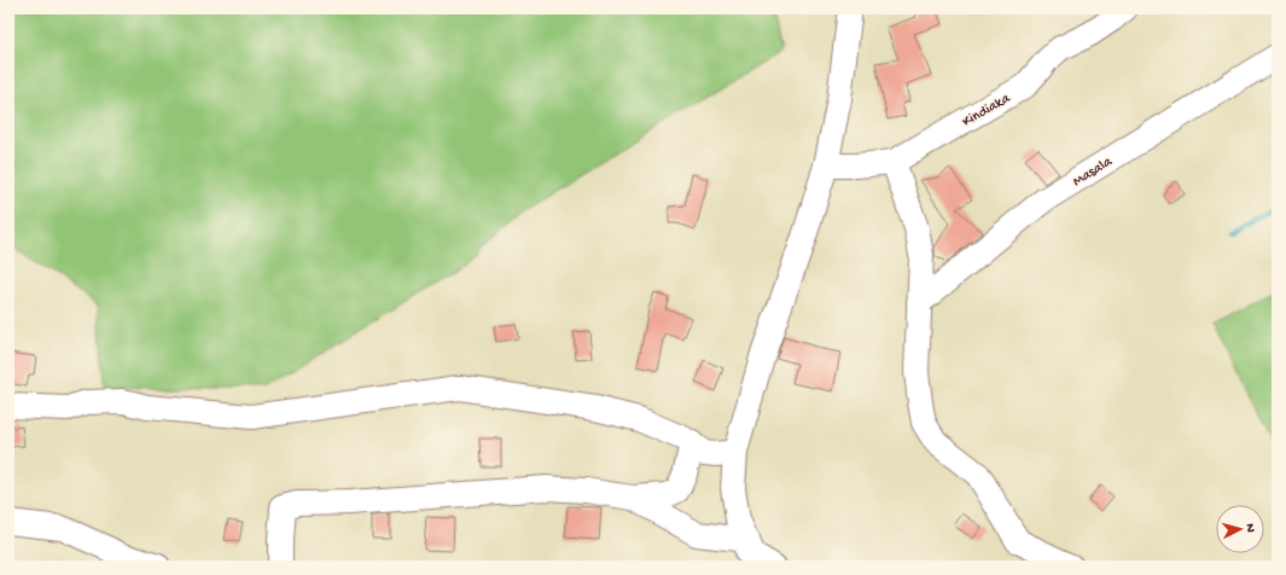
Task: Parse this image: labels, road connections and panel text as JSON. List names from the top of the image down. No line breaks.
{"streets":{"street":["Kindiaka","Masala"]},"north":"right"}
